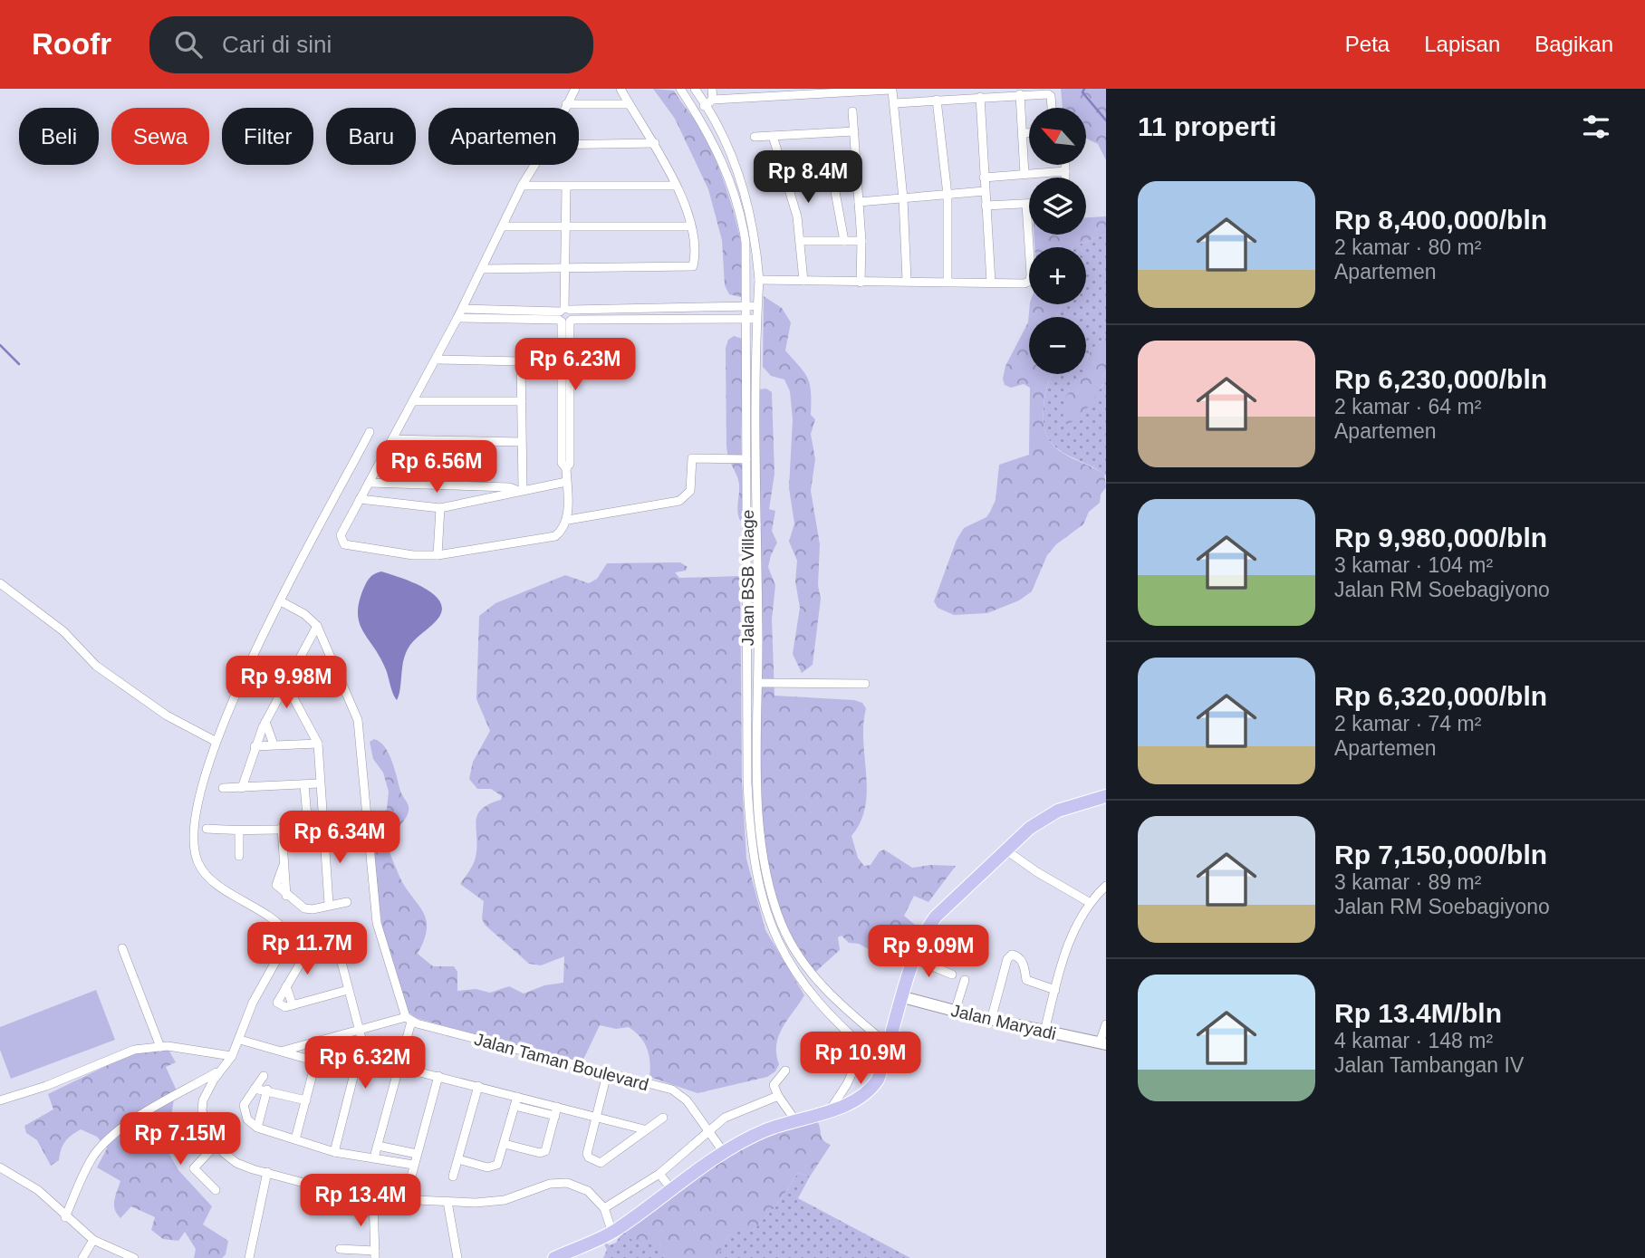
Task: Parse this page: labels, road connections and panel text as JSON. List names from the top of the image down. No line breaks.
{"streets":{"street":["Jalan BSB Village","Jalan Maryadi","Jalan Taman Boulevard"]},"north":"top left","page":{"header":"Roofr","search":"Cari di sini","nav":["Peta","Lapisan","Bagikan"],"heading":"11 properti","map_buttons":["+","−"],"chip":["Beli","Sewa","Filter","Baru","Apartemen"],"price":["Rp 8.4M","Rp 6.23M","Rp 6.56M","Rp 9.98M","Rp 6.34M","Rp 11.7M","Rp 9.09M","Rp 10.9M","Rp 6.32M","Rp 7.15M","Rp 13.4M"],"list":[{"name":"Rp 8,400,000/bln","note":"2 kamar · 80 m² · Apartemen"},{"name":"Rp 6,230,000/bln","note":"2 kamar · 64 m² · Apartemen"},{"name":"Rp 9,980,000/bln","note":"3 kamar · 104 m² · Jalan RM Soebagiyono"},{"name":"Rp 6,320,000/bln","note":"2 kamar · 74 m² · Apartemen"},{"name":"Rp 7,150,000/bln","note":"3 kamar · 89 m² · Jalan RM Soebagiyono"},{"name":"Rp 13.4M/bln","note":"4 kamar · 148 m² · Jalan Tambangan IV"}]}}
